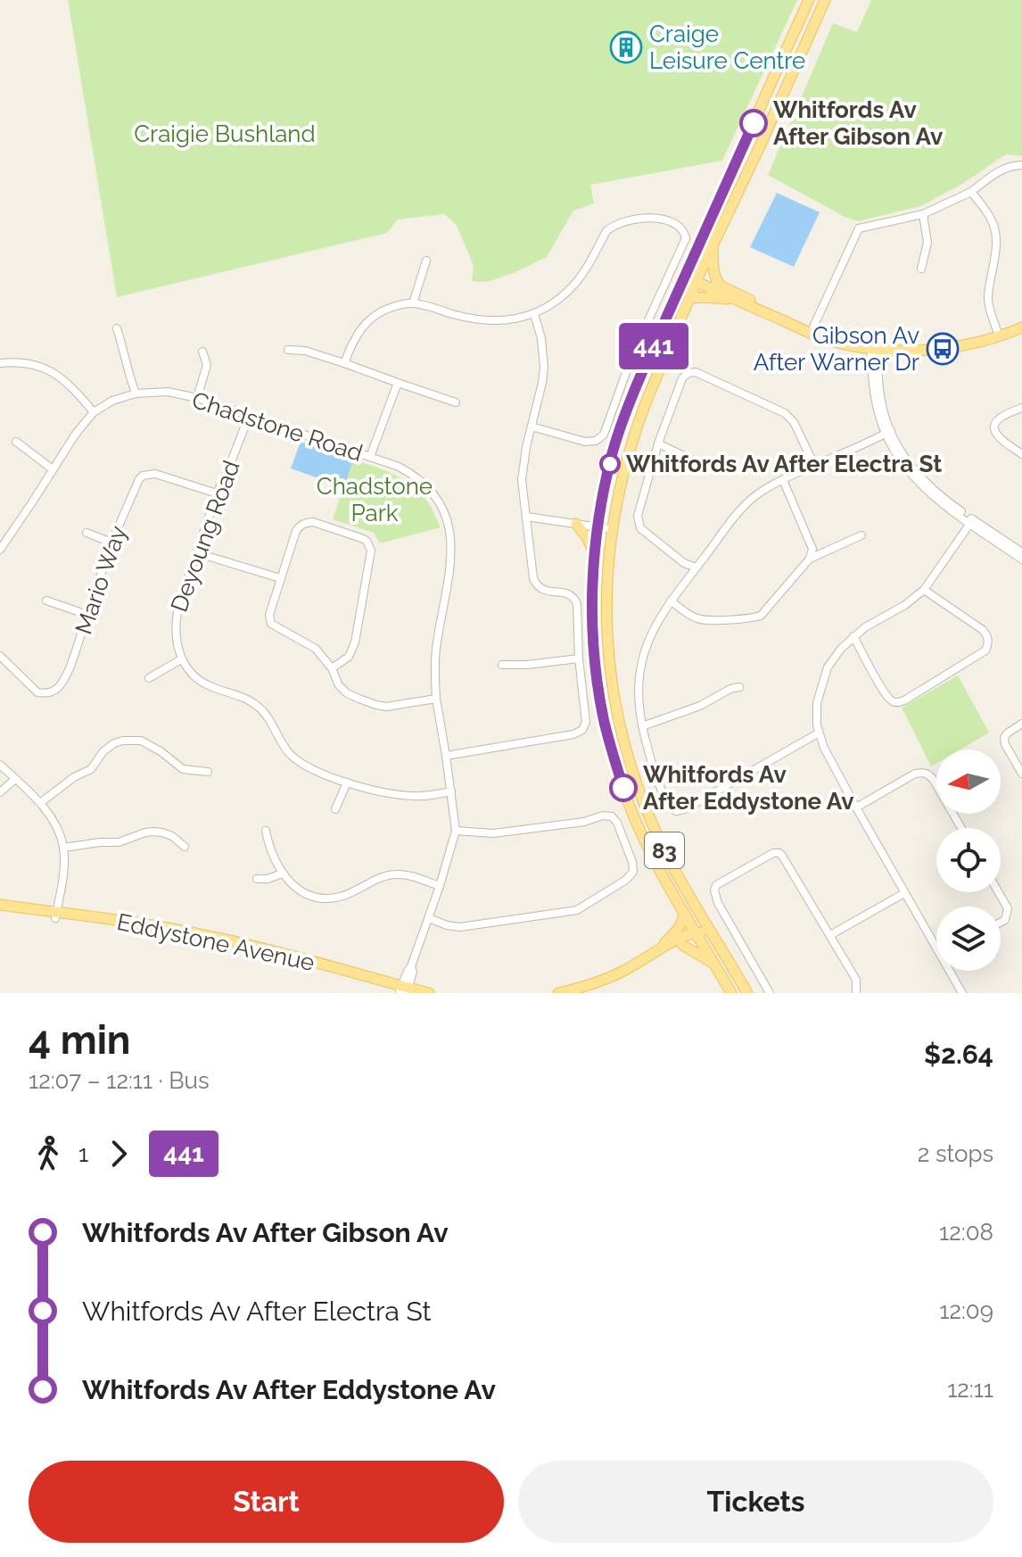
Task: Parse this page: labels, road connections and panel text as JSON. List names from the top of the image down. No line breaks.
{"streets":{"main road":["83","Eddystone Avenue"],"street":["Chadstone Road","Deyoung Road","Mario Way"]},"crossings":[["Chadstone Road","Deyoung Road"],["Chadstone Road","Eddystone Avenue"],["Deyoung Road","Mario Way"]],"parks":["Craigie Bushland","Chadstone Park"],"places":{"building":["Craige Leisure Centre"],"other":["Whitfords Av After Gibson Av","Whitfords Av After Electra St","Whitfords Av After Eddystone Av"],"bus stop":["Gibson Av After Warner Dr"]},"lines":["bus line 441"],"north":"left","page":{"on_map":"441","heading":["4 min","12:07 – 12:11 · Bus","$2.64"],"legs":["1","441","2 stops"],"list":[{"name":"Whitfords Av After Gibson Av","value":"12:08"},{"name":"Whitfords Av After Electra St","value":"12:09"},{"name":"Whitfords Av After Eddystone Av","value":"12:11"}],"buttons":["Start","Tickets"]}}
